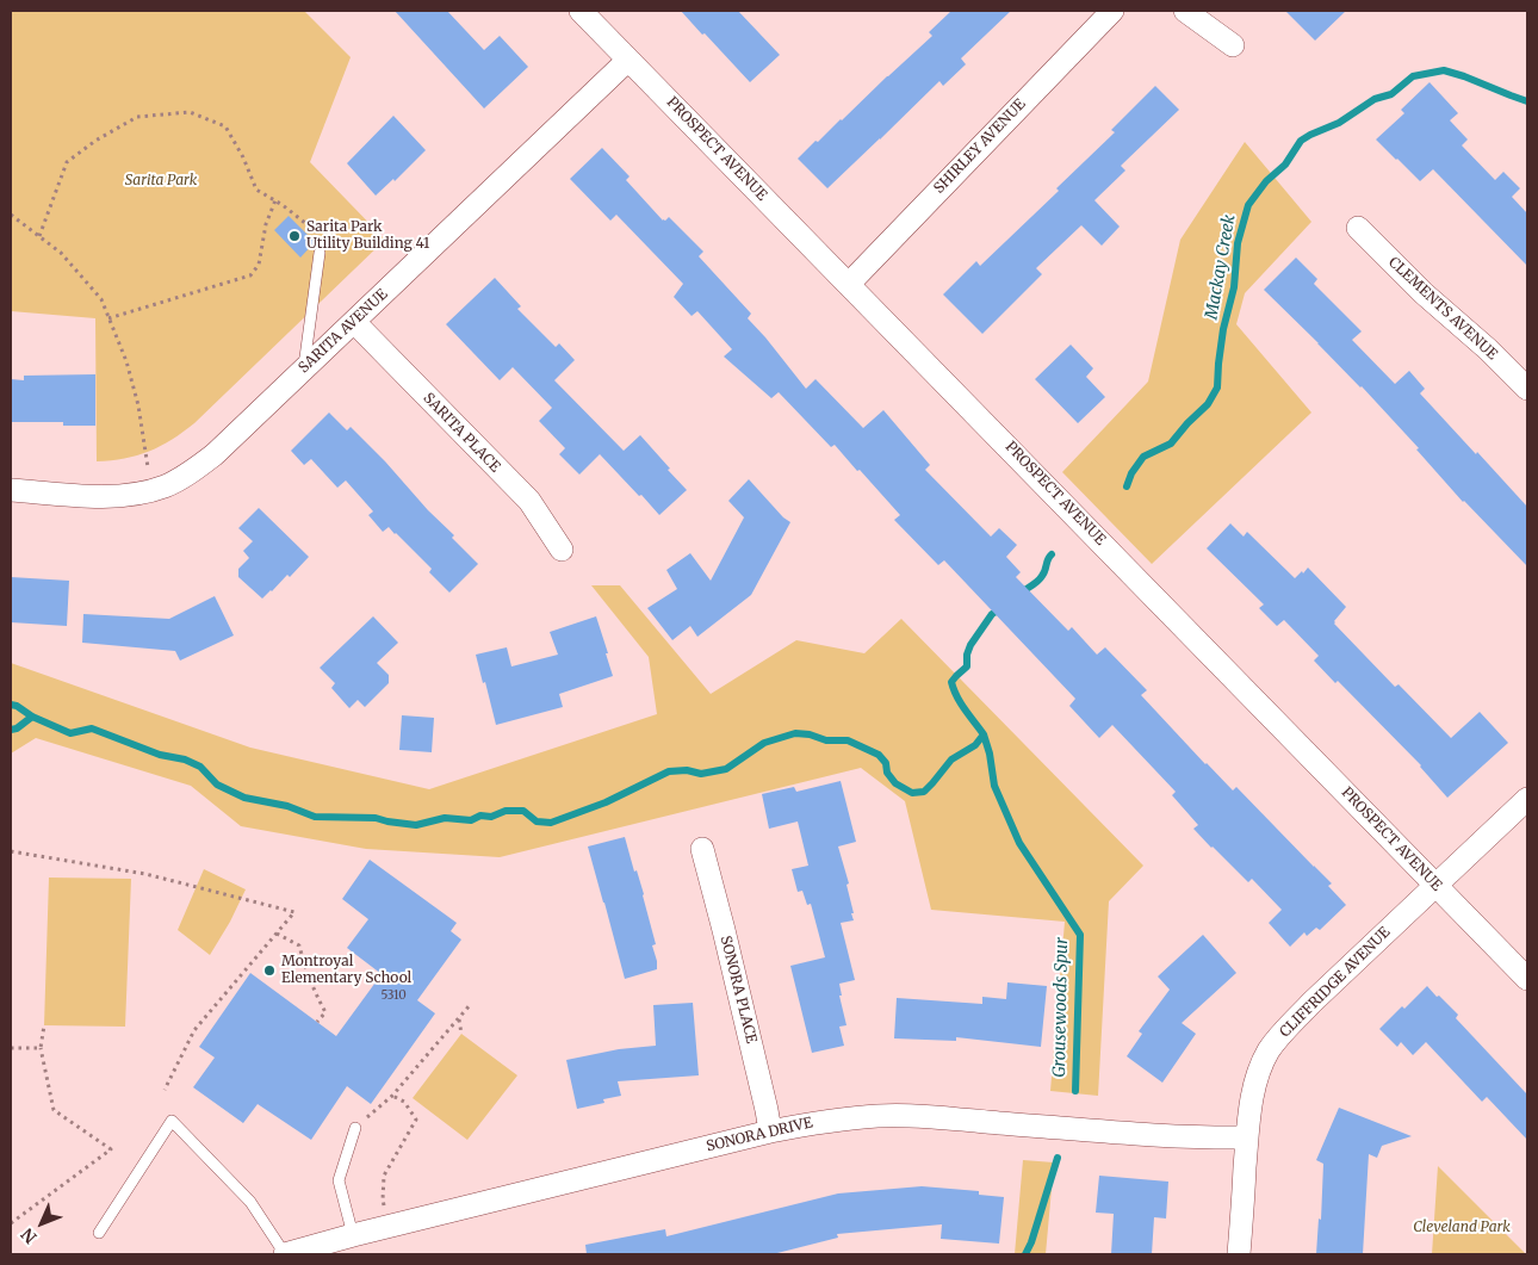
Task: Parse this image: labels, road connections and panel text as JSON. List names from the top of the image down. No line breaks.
{"streets":{"street":["SHIRLEY AVENUE","PROSPECT AVENUE","CLEMENTS AVENUE","SARITA AVENUE","SARITA PLACE","CLIFFRIDGE AVENUE","SONORA PLACE","SONORA DRIVE"]},"crossings":[["SHIRLEY AVENUE","PROSPECT AVENUE"],["PROSPECT AVENUE","SARITA AVENUE"],["PROSPECT AVENUE","CLIFFRIDGE AVENUE"],["SARITA AVENUE","SARITA PLACE"],["CLIFFRIDGE AVENUE","SONORA DRIVE"],["SONORA PLACE","SONORA DRIVE"]],"water":["Mackay Creek","Grousewoods Spur"],"parks":["Sarita Park","Cleveland Park"],"places":["Sarita Park Utility Building 41","Montroyal Elementary School"],"house_numbers":["5310"],"north":"bottom left"}
